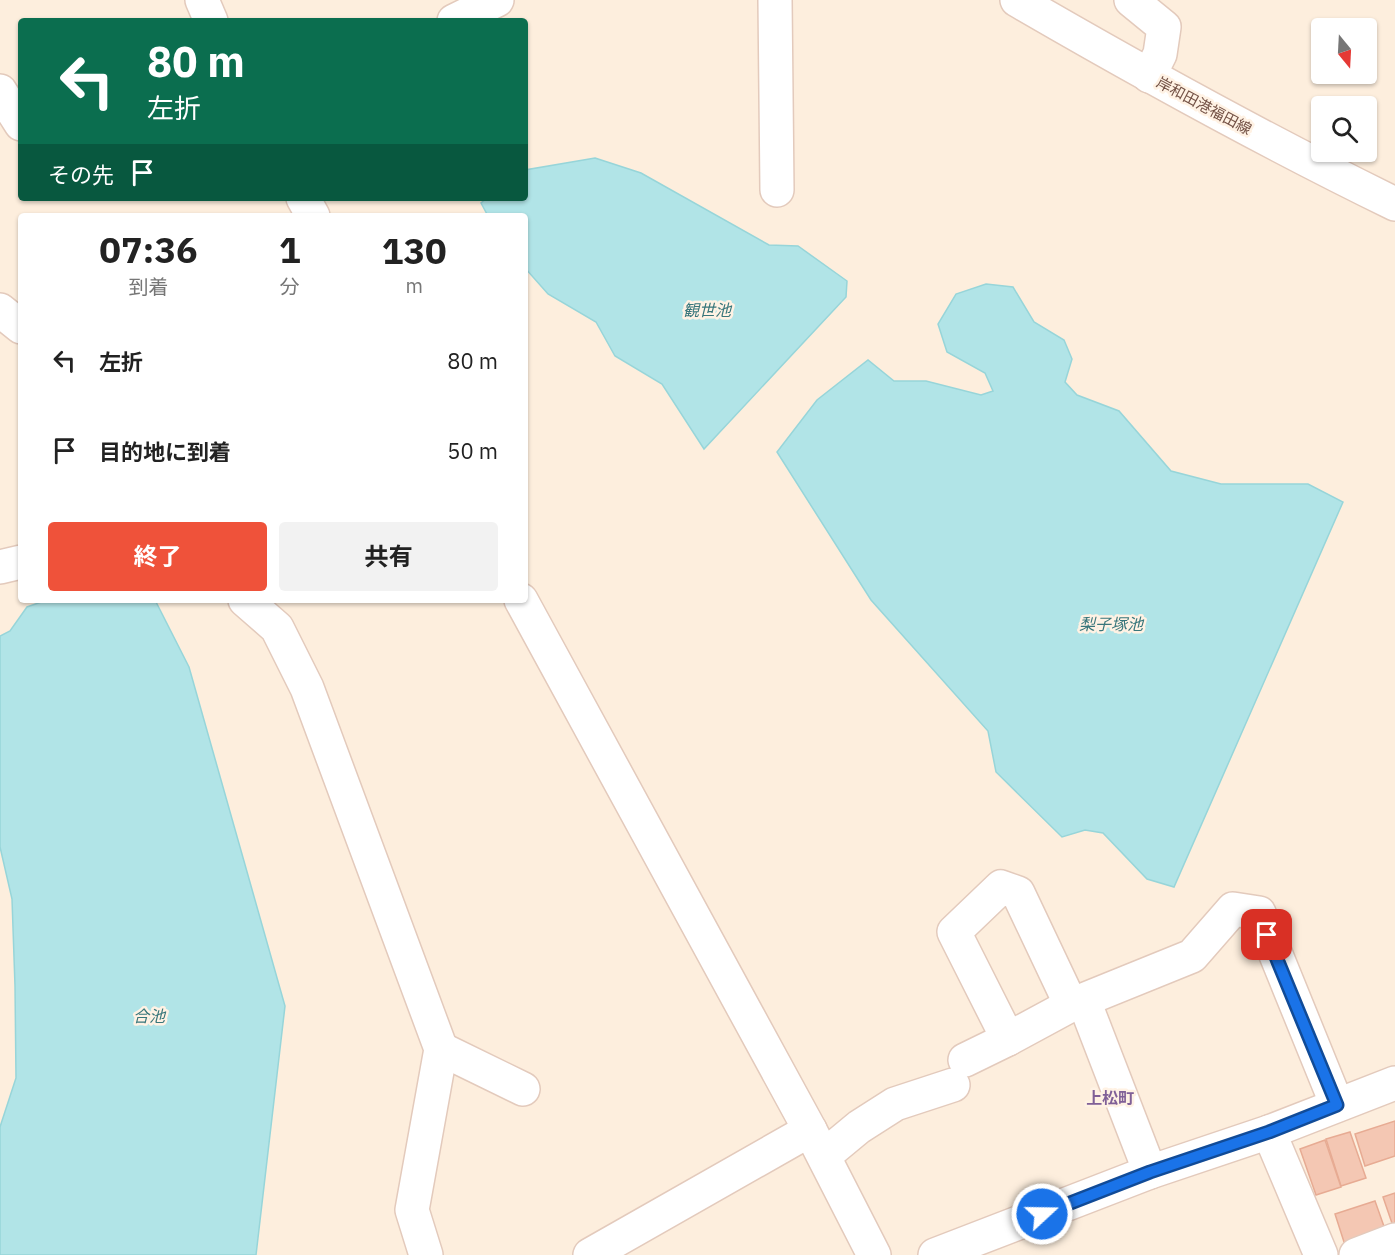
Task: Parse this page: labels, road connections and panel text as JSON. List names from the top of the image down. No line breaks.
{"streets":{"street":["岸和田港福田線"]},"districts":["上松町"],"water":["観世池","梨子塚池","合池"],"north":"bottom","page":{"turn":["80 m","左折"],"then":"その先","eta":["07:36","到着","1","分","130","m"],"list":[{"name":"左折","value":"80 m"},{"name":"目的地に到着","value":"50 m"}],"buttons":["終了","共有"]}}
